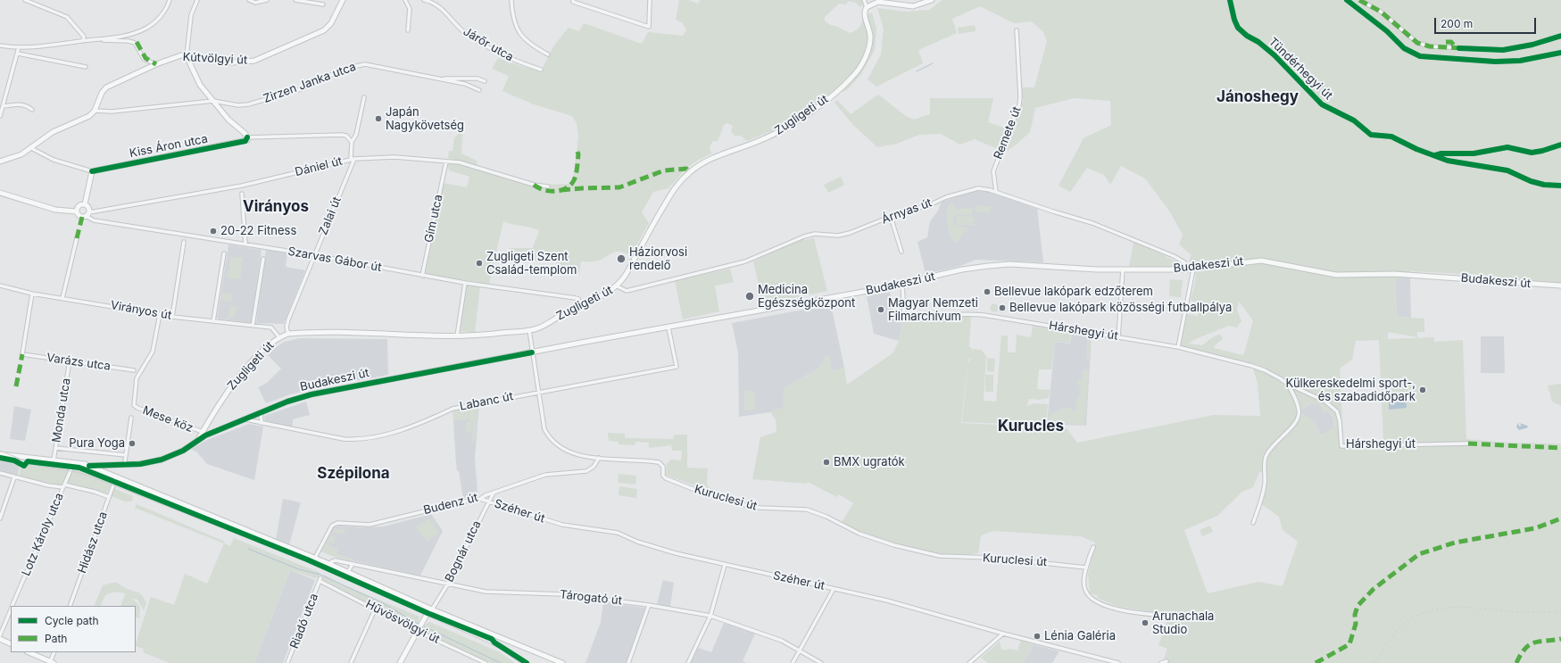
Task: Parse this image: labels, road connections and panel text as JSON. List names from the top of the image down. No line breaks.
{"streets":{"main road":["Kútvölgyi út","Zugligeti út","Kiss Áron utca","Budakeszi út","Hűvösvölgyi út"],"street":["Járőr utca","Tündérhegyi út","Zirzen Janka utca","Remete út","Dániel út","Árnyas út","Zalai út","Gím utca","Szarvas Gábor út","Virányos út","Hárshegyi út","Varázs utca","Labanc út","Monda utca","Mese köz","Kuruclesi út","Budenz út","Széher út","Lotz Károly utca","Hidász utca","Bognár utca","Tárogató út","Riadó utca"]},"crossings":[["Kútvölgyi út","Zirzen Janka utca"],["Zugligeti út","Árnyas út"],["Zugligeti út","Zalai út"],["Zugligeti út","Szarvas Gábor út"],["Zugligeti út","Budakeszi út"],["Zugligeti út","Virányos út"],["Zugligeti út","Mese köz"],["Zugligeti út","Kuruclesi út"],["Remete út","Árnyas út"],["Dániel út","Zalai út"],["Dániel út","Gím utca"],["Dániel út","Szarvas Gábor út"],["Árnyas út","Budakeszi út"],["Zalai út","Szarvas Gábor út"],["Gím utca","Szarvas Gábor út"],["Budakeszi út","Hárshegyi út"],["Budakeszi út","Labanc út"],["Budakeszi út","Kuruclesi út"],["Budakeszi út","Hűvösvölgyi út"],["Virányos út","Varázs utca"],["Varázs utca","Monda utca"],["Labanc út","Kuruclesi út"],["Kuruclesi út","Budenz út"],["Budenz út","Széher út"],["Budenz út","Bognár utca"],["Budenz út","Hűvösvölgyi út"],["Széher út","Bognár utca"],["Hidász utca","Hűvösvölgyi út"],["Bognár utca","Tárogató út"],["Bognár utca","Hűvösvölgyi út"],["Tárogató út","Hűvösvölgyi út"],["Riadó utca","Hűvösvölgyi út"]],"districts":["Jánoshegy","Virányos","Kurucles","Szépilona"],"places":["Japán Nagykövetség","20-22 Fitness","Háziorvosi rendelő","Zugligeti Szent Család-templom","Bellevue lakópark edzőterem","Medicina Egészségközpont","Bellevue lakópark közösségi futballpálya","Magyar Nemzeti Filmarchívum","Külkereskedelmi sport-, és szabadidőpark","Pura Yoga","BMX ugratók","Arunachala Studio","Lénia Galéria"],"legend":["Cycle path","Path"],"scale_bar":"200 m"}
